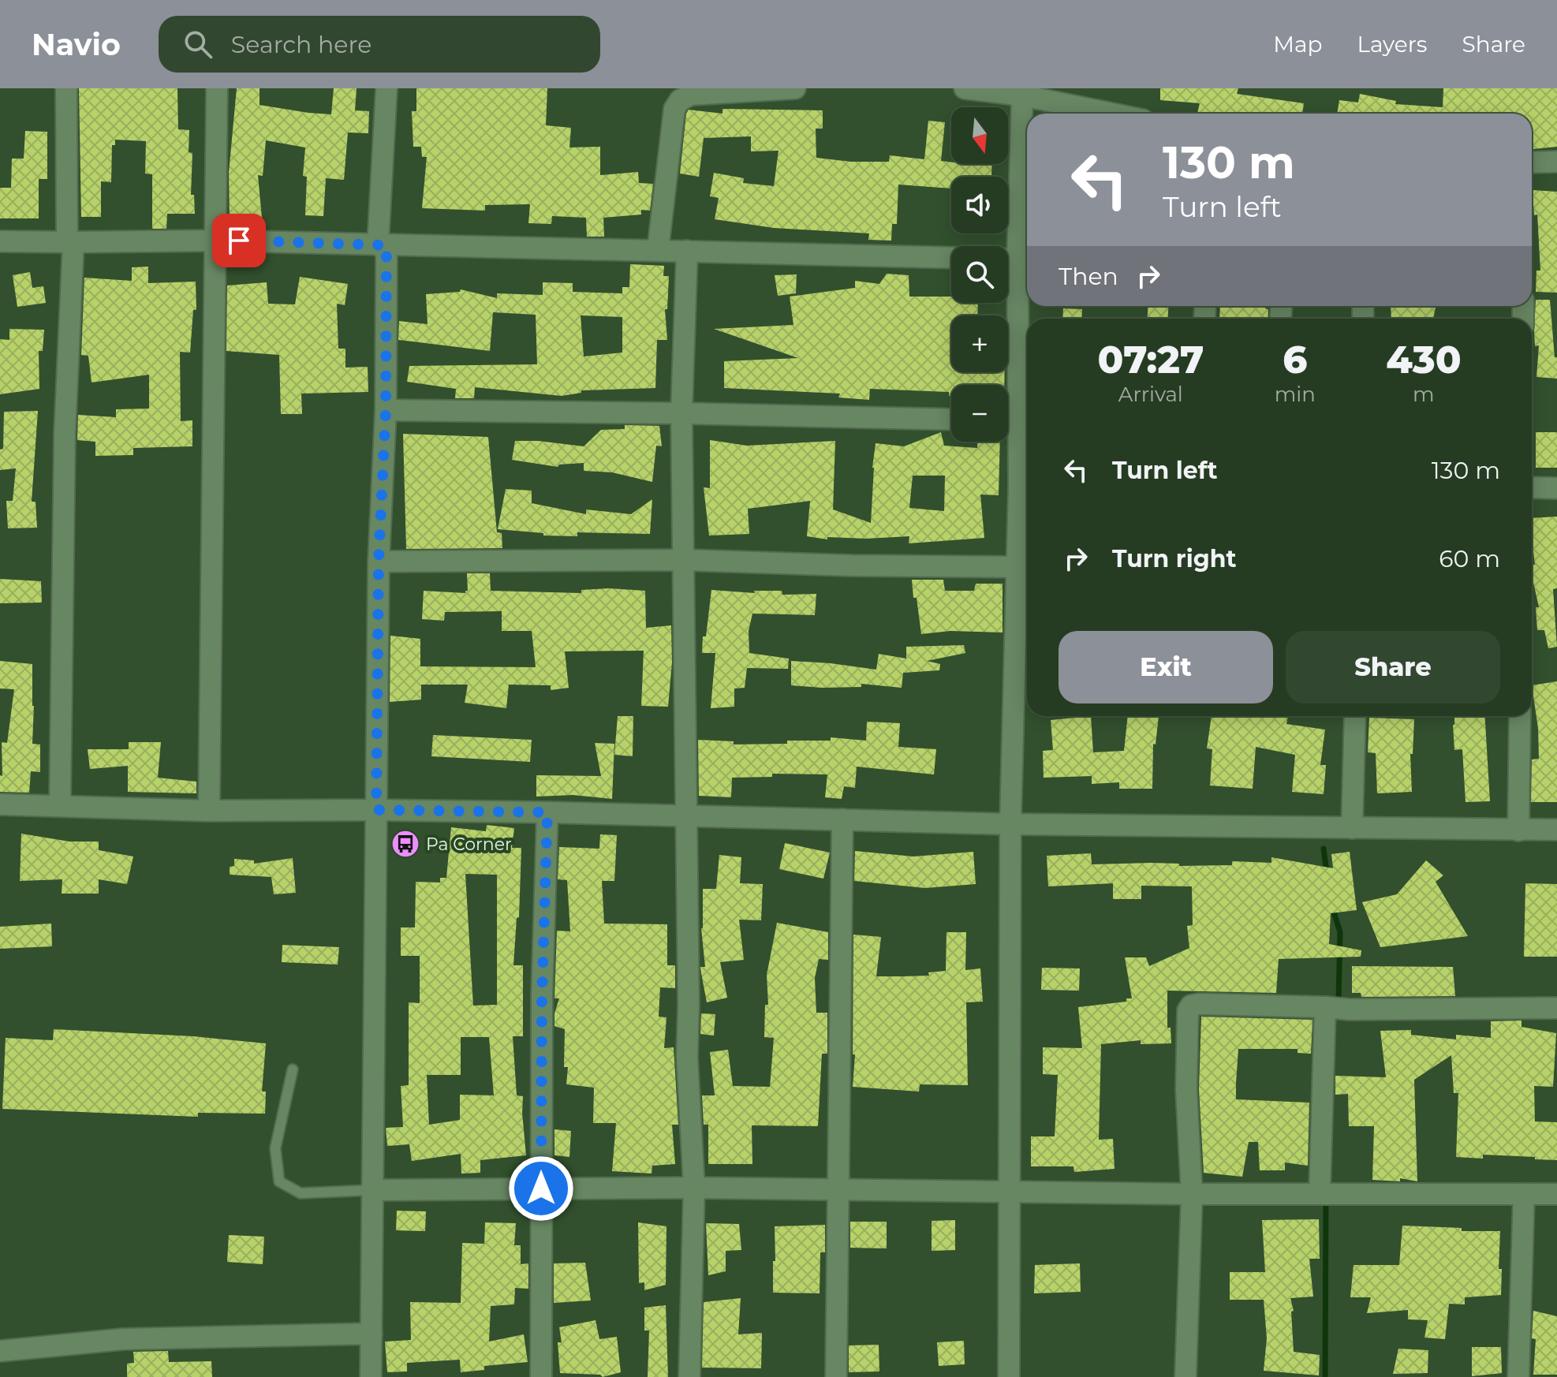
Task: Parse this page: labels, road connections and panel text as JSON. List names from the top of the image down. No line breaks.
{"places":{"bus stop":["Pa Corner"]},"north":"bottom","page":{"header":"Navio","search":"Search here","nav":["Map","Layers","Share"],"map_buttons":["+","−"],"turn":["130 m","Turn left"],"then":"Then","eta":["07:27","Arrival","6","min","430","m"],"list":[{"name":"Turn left","value":"130 m"},{"name":"Turn right","value":"60 m"}],"buttons":["Exit","Share"]}}
